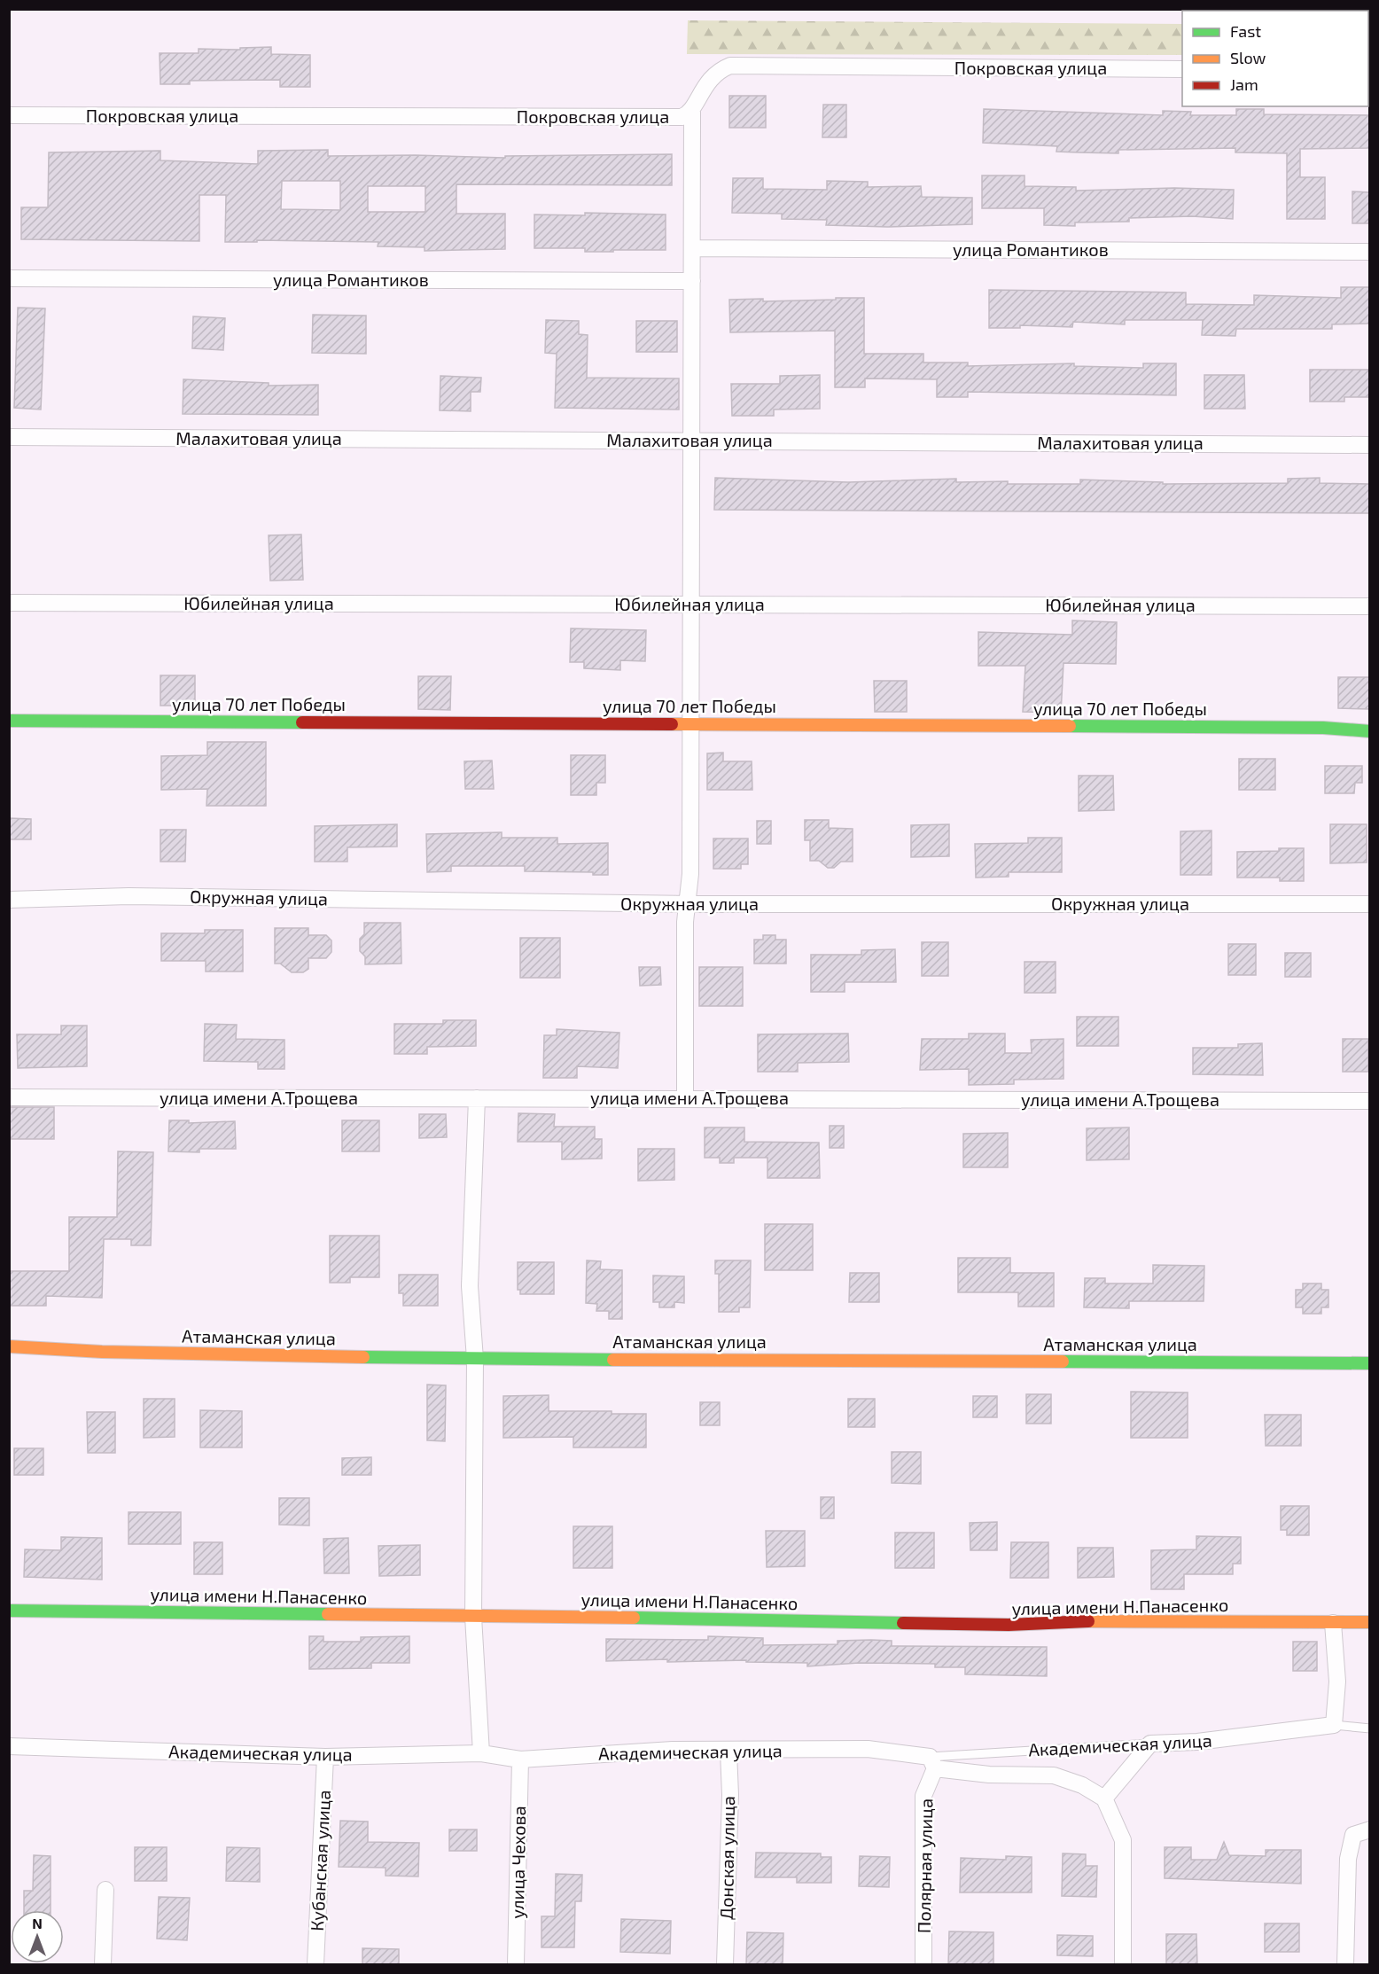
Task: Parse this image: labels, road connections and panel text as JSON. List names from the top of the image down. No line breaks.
{"streets":{"street":["Покровская улица","улица Романтиков","Малахитовая улица","Юбилейная улица","улица 70 лет Победы","Окружная улица","улица имени А.Трощева","Атаманская улица","улица имени Н.Панасенко","Академическая улица","Донская улица","Кубанская улица","улица Чехова","Полярная улица"]},"crossings":[["Академическая улица","Донская улица"],["Академическая улица","Кубанская улица"],["Академическая улица","улица Чехова"],["Академическая улица","Полярная улица"]],"legend":["Fast","Slow","Jam"],"north":"top"}
